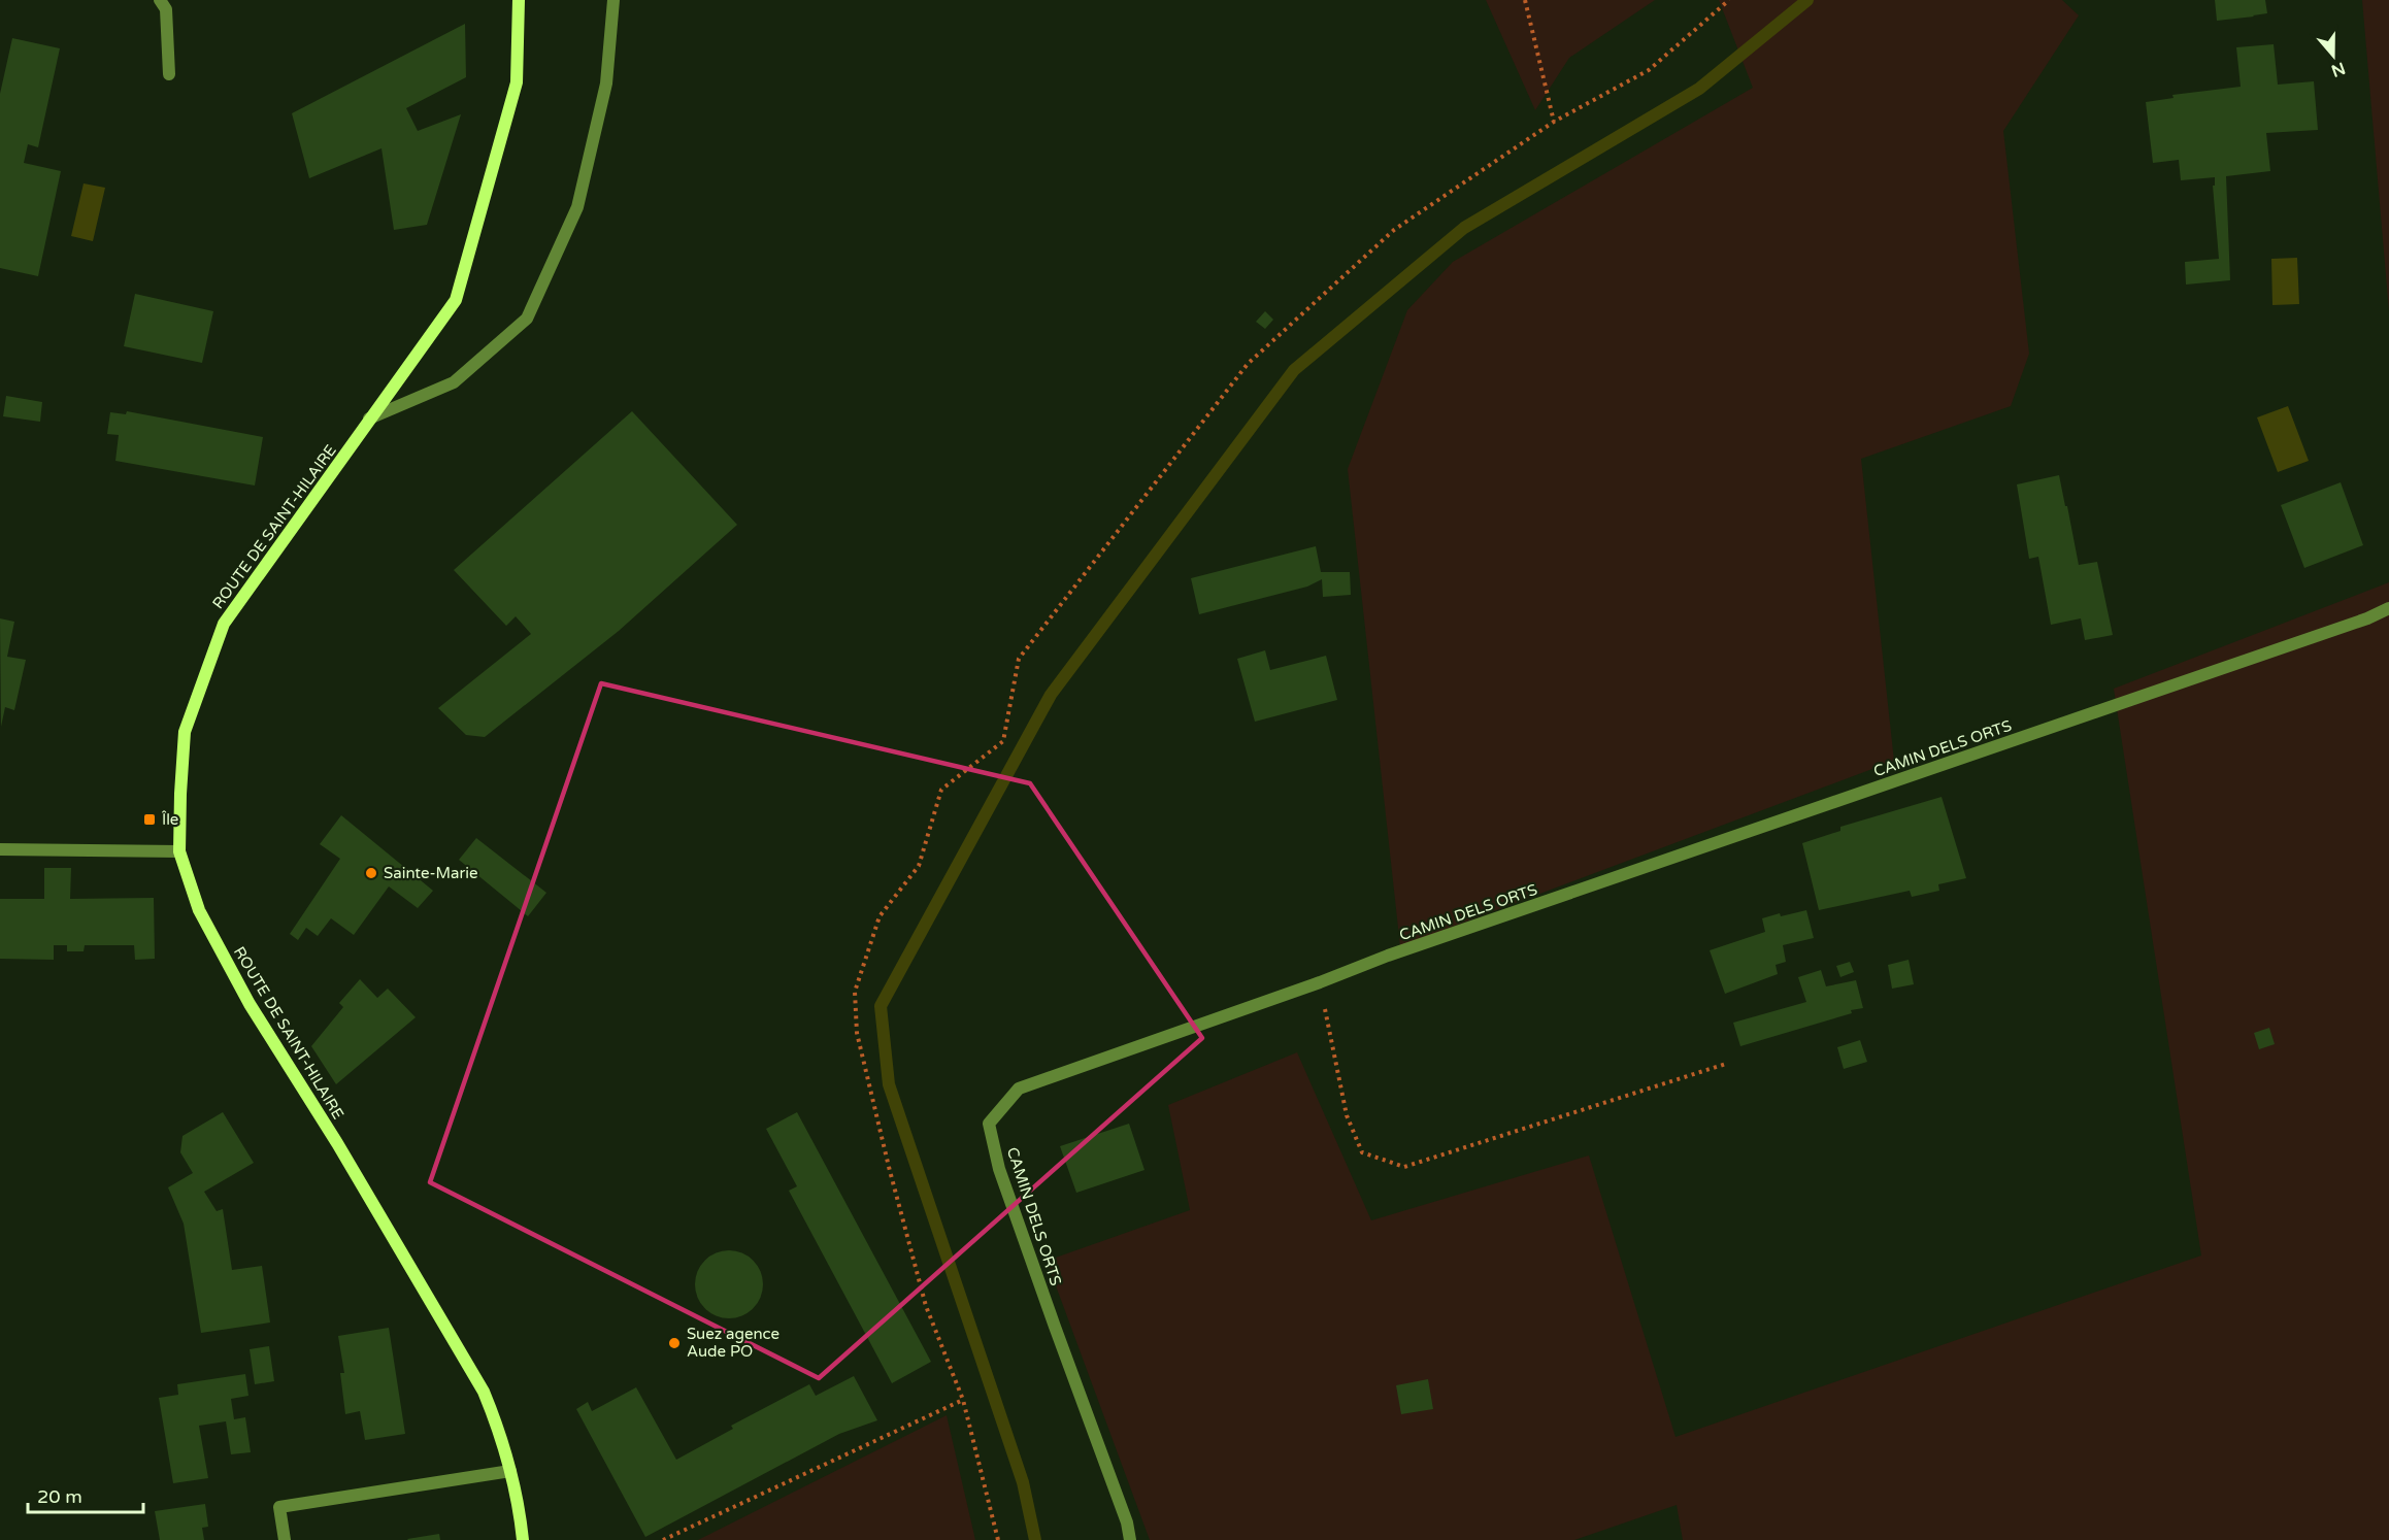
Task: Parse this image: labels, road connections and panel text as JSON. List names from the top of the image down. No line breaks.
{"streets":{"main road":["ROUTE DE SAINT-HILAIRE"],"street":["CAMIN DELS ORTS"]},"places":{"transit":["Île"],"other":["Sainte-Marie","Suez agence Aude PO"]},"scale_bar":"20 m","north":"bottom"}
